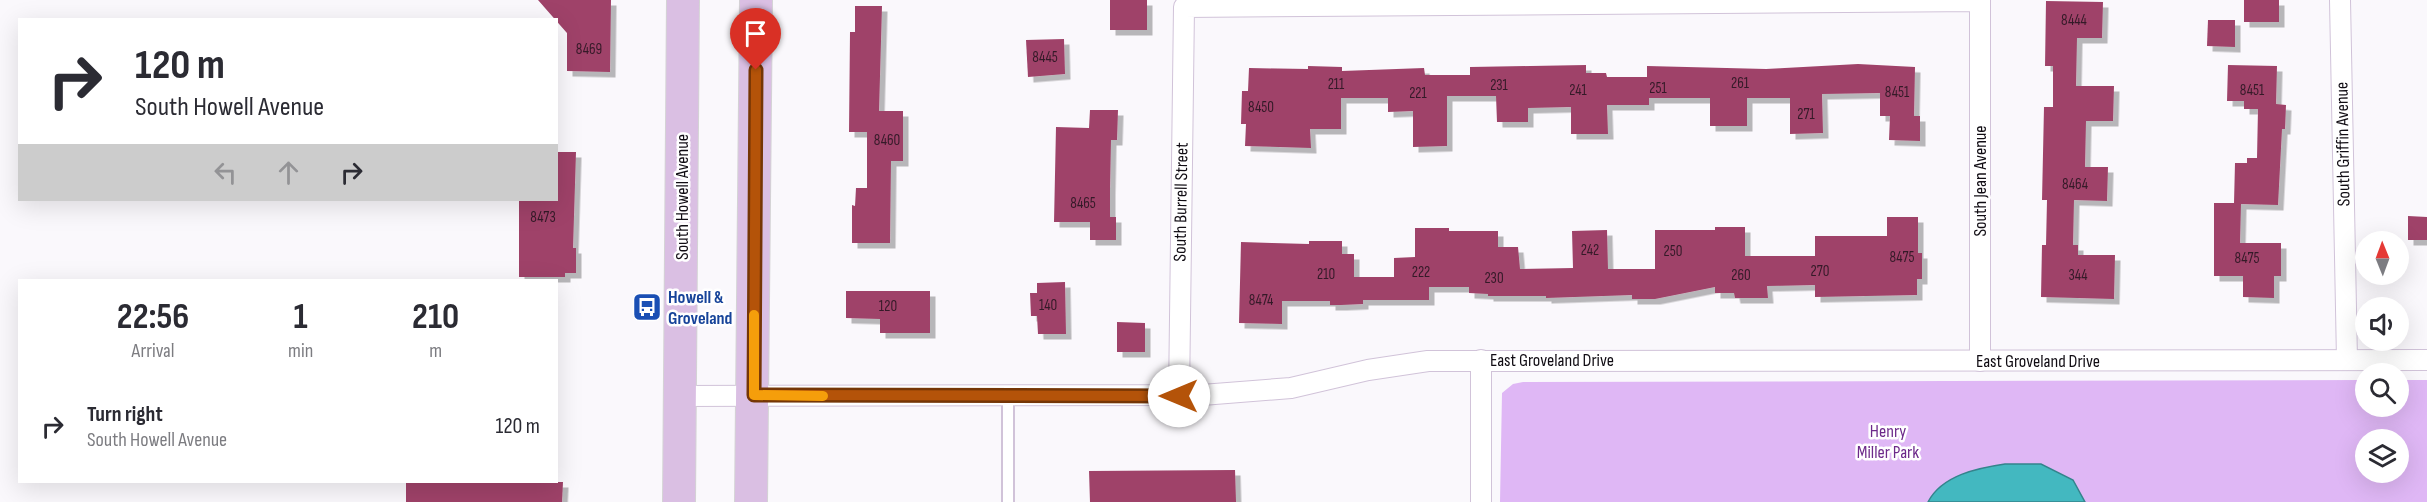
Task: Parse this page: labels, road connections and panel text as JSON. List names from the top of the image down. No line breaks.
{"streets":{"main road":["South Howell Avenue"],"street":["South Griffin Avenue","South Jean Avenue","South Burrell Street","East Groveland Drive"]},"crossings":[["South Griffin Avenue","East Groveland Drive"],["South Jean Avenue","South Burrell Street"],["South Jean Avenue","East Groveland Drive"],["South Howell Avenue","East Groveland Drive"],["South Burrell Street","East Groveland Drive"]],"parks":["Henry Miller Park"],"places":{"bus stop":["Howell & Groveland"]},"house_numbers":["8444","8469","8445","261","211","231","251","241","8451","8451","221","8450","271","8460","8464","8465","8473","242","250","8475","8475","270","222","210","260","344","230","8474","140","120"],"north":"top","page":{"turn":["120 m","South Howell Avenue"],"eta":["22:56","Arrival","1","min","210","m"],"list":[{"name":"Turn right","note":"South Howell Avenue","value":"120 m"}]}}
